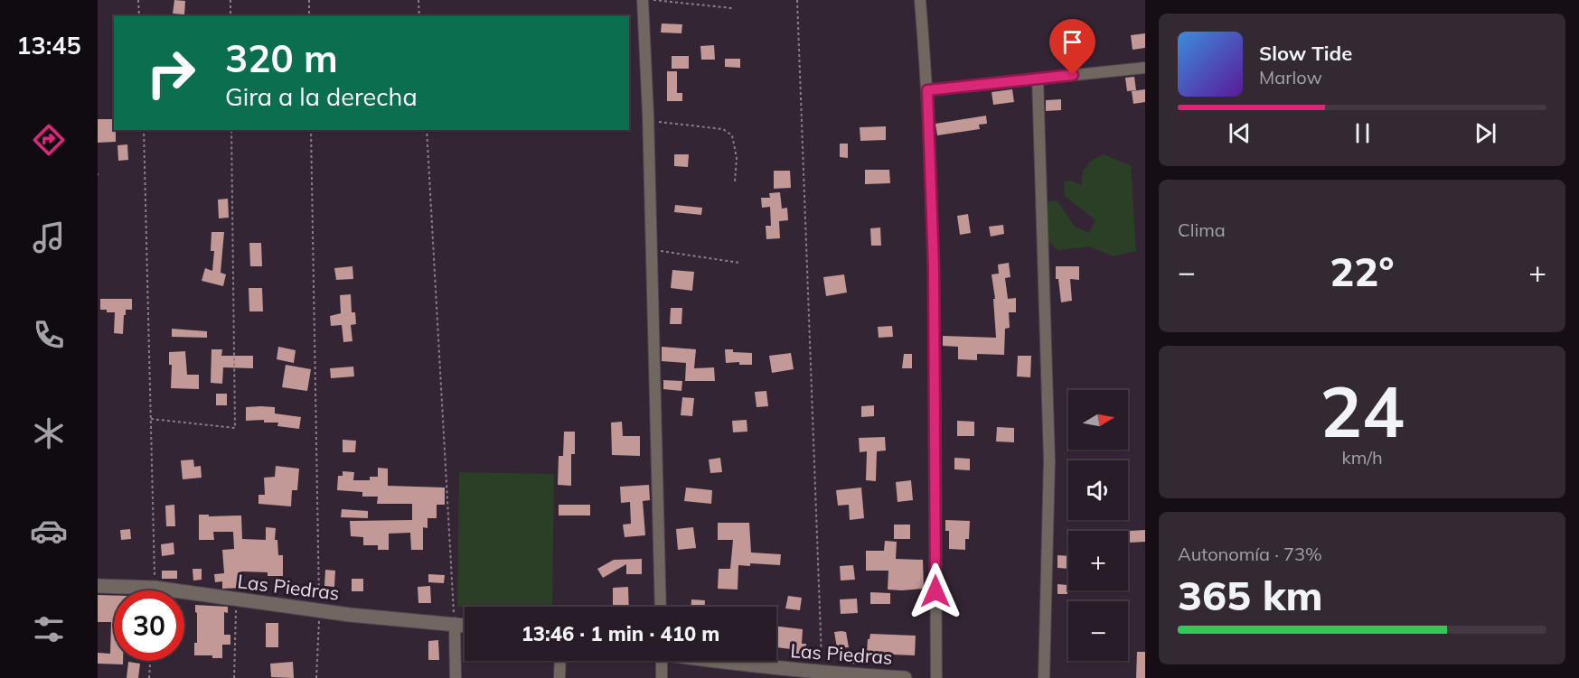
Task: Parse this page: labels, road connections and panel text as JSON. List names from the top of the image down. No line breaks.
{"streets":{"street":["Las Piedras"]},"north":"right","page":{"tabs":"13:45","turn":["320 m","Gira a la derecha"],"song":["Slow Tide","Marlow"],"tile":["Clima",["24","km/h"],["Autonomía · 73%","365 km"]],"heat":["−","22°","+"],"map_buttons":["+","−"],"limit":"30","trip":"13:46 · 1 min · 410 m"}}
